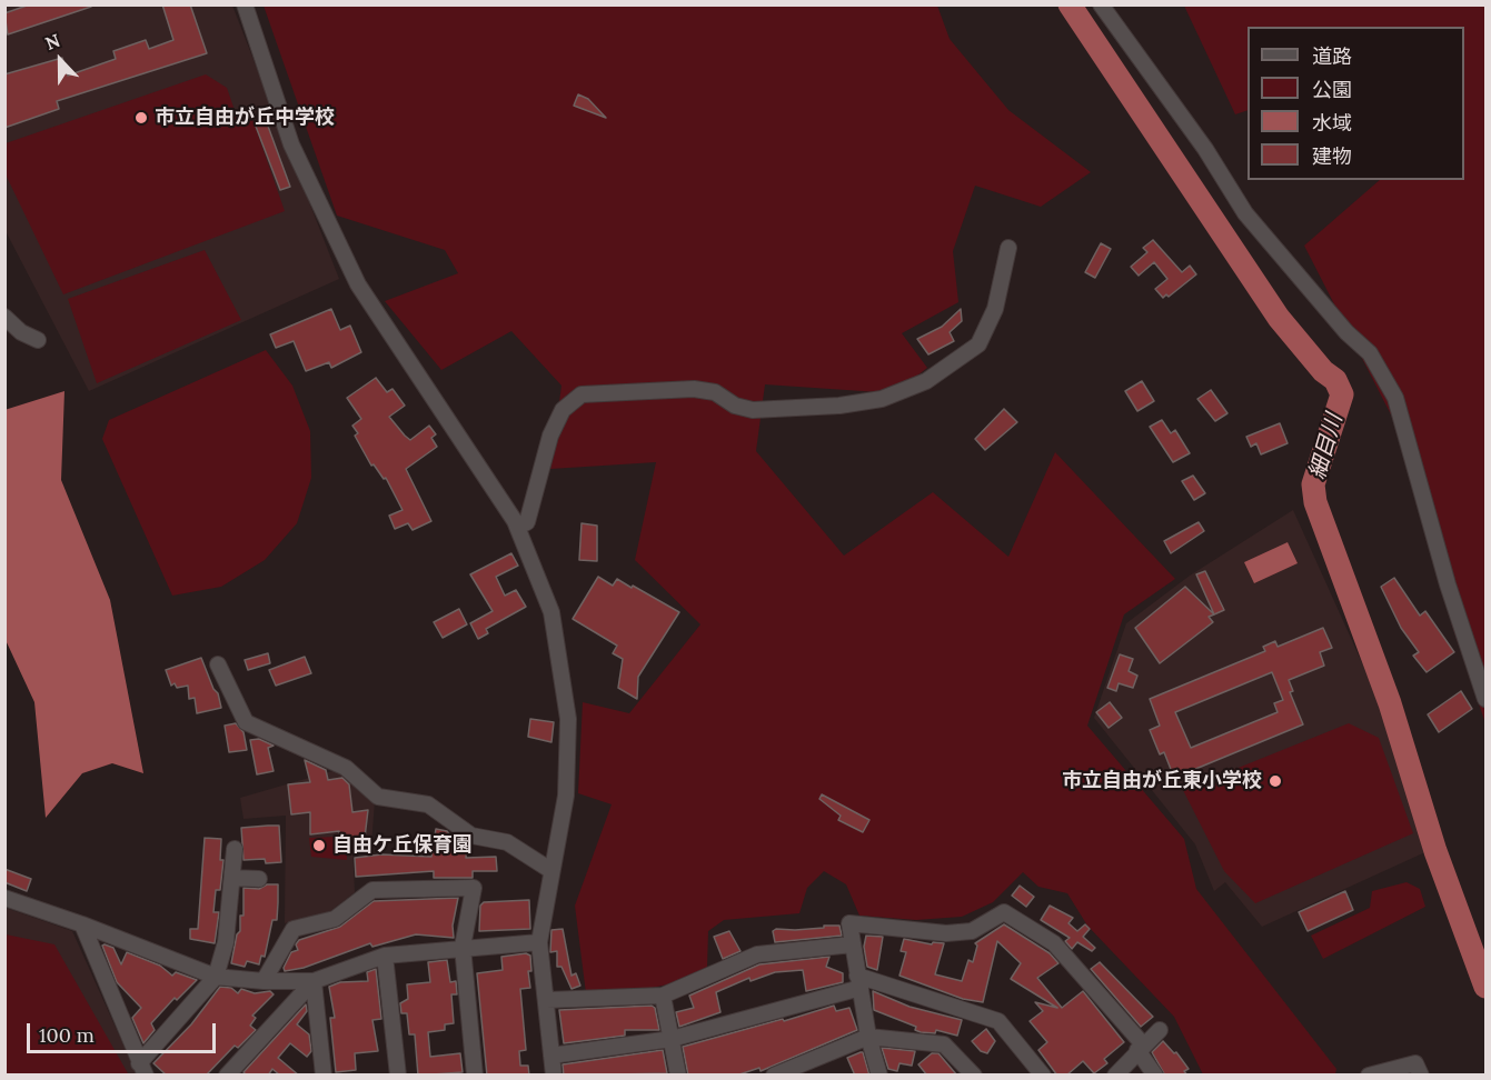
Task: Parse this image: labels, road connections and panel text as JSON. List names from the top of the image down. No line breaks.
{"water":["細目川"],"places":["市立自由が丘中学校","市立自由が丘東小学校","自由ケ丘保育園"],"legend":["道路","公園","水域","建物"],"scale_bar":"100 m","north":"top"}
